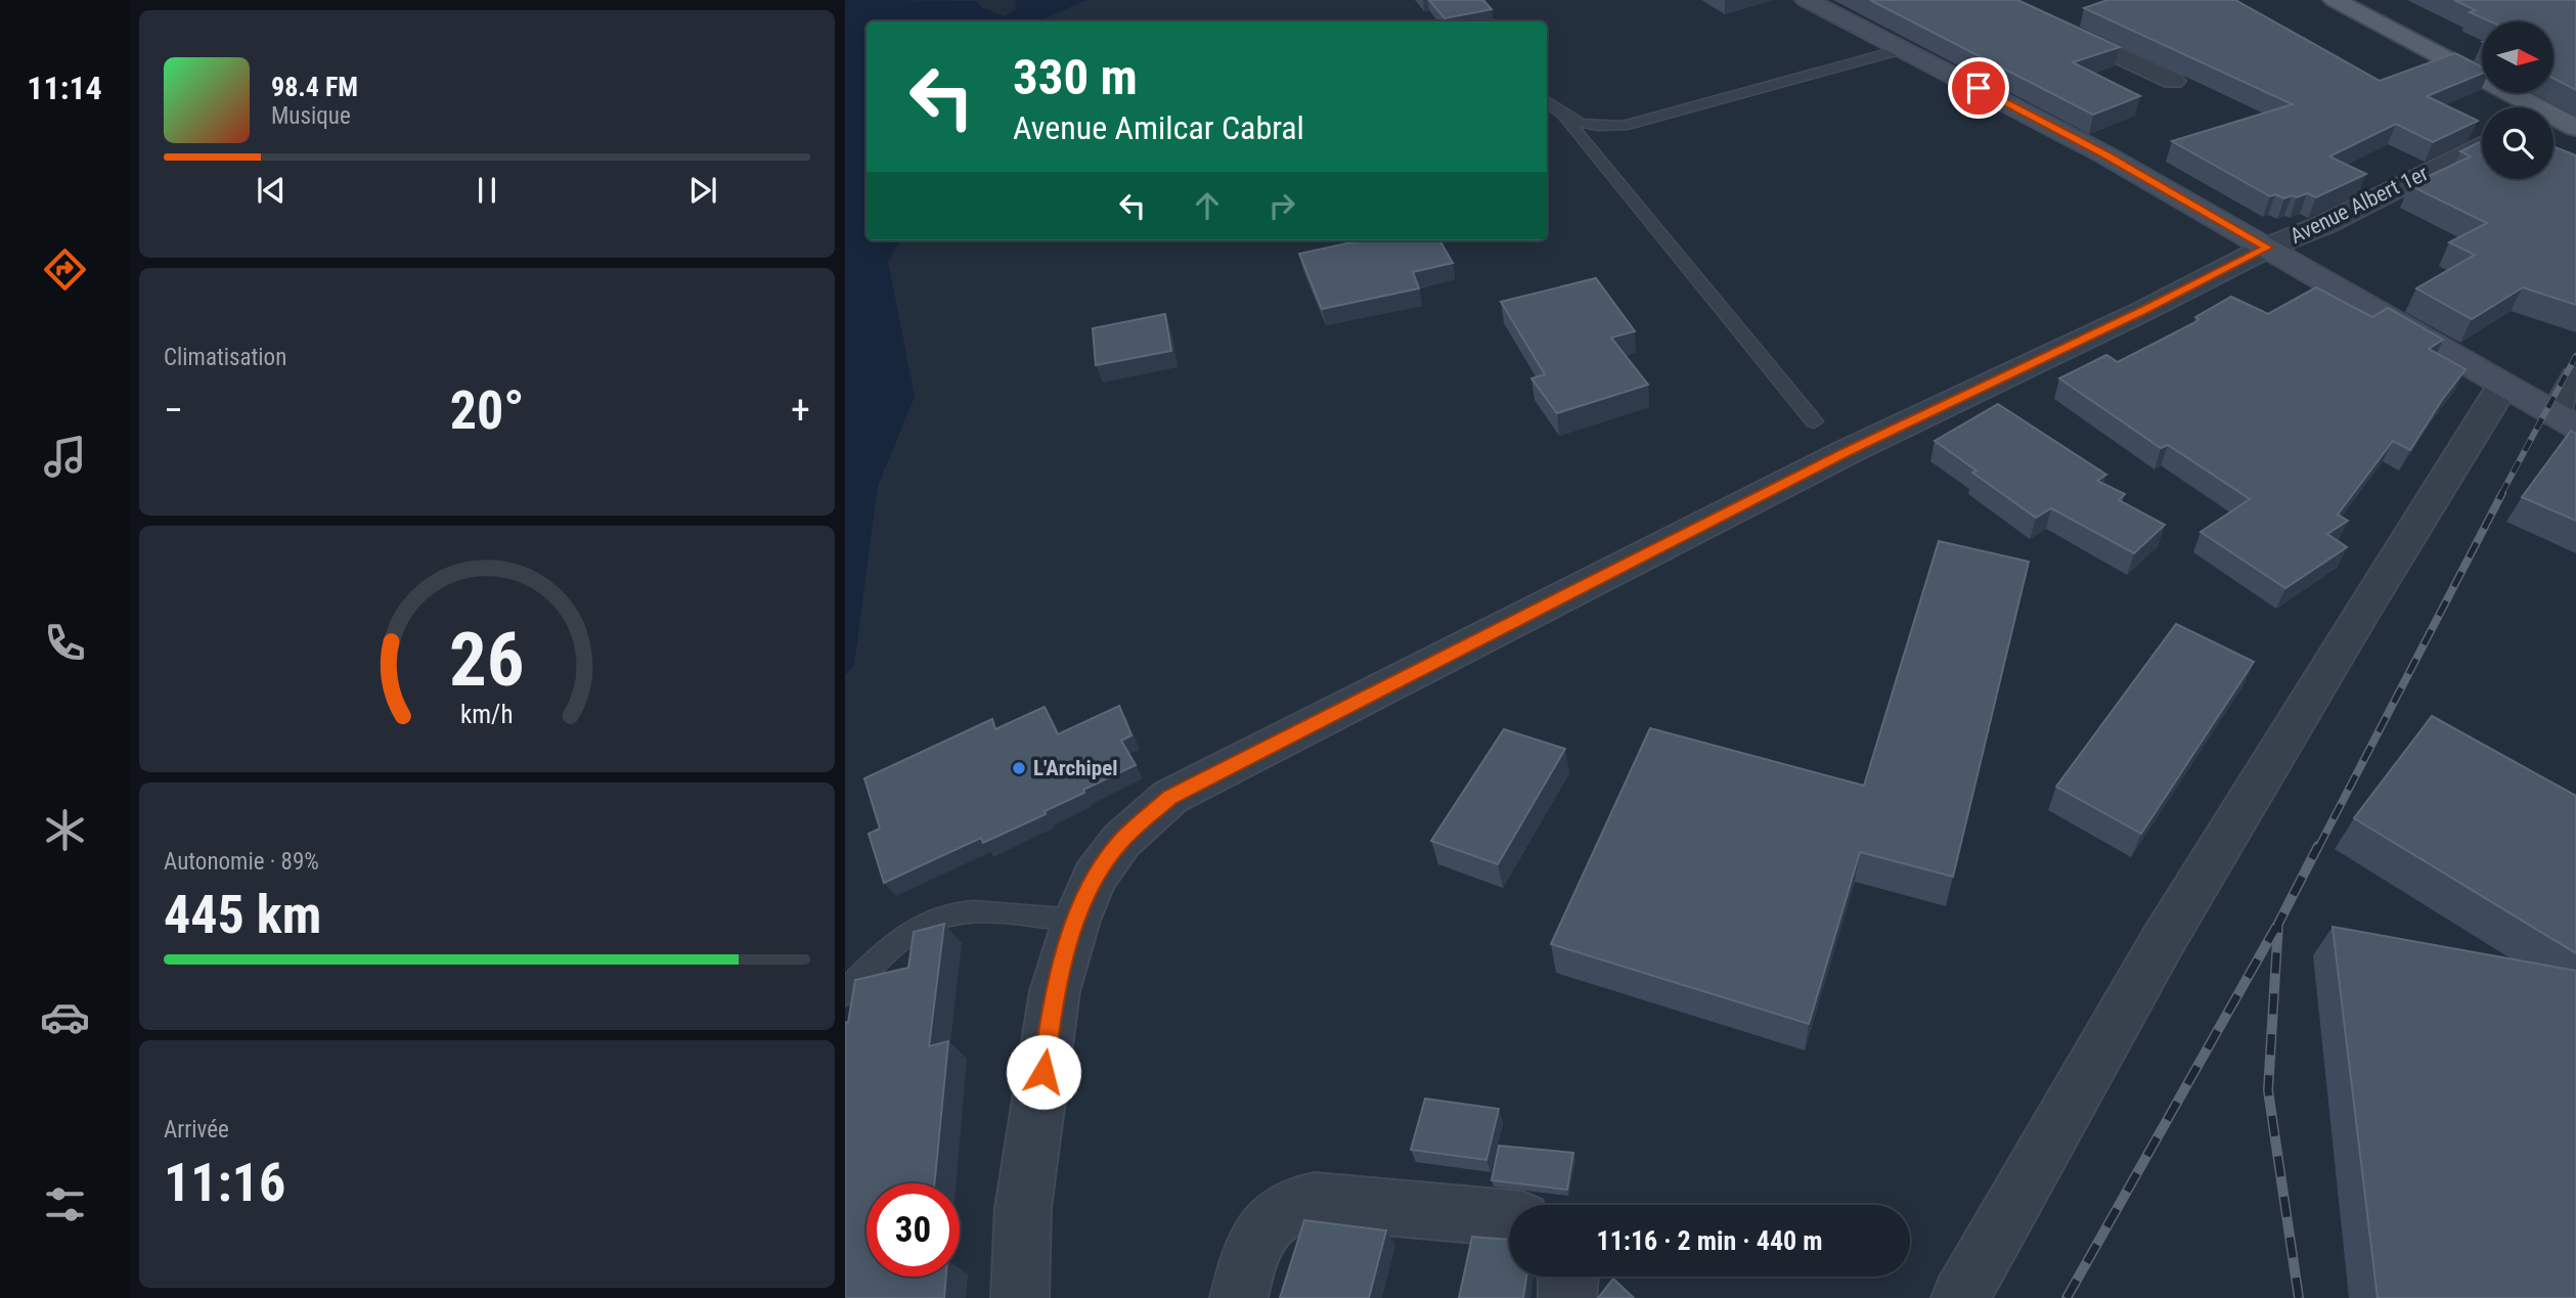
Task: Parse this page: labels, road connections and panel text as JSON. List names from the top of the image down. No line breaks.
{"streets":{"street":["Avenue Albert 1er"]},"places":["L'Archipel"],"north":"right","page":{"tabs":"11:14","turn":["330 m","Avenue Amilcar Cabral"],"song":["98.4 FM","Musique"],"tile":["Climatisation",["Autonomie · 89%","445 km"],["Arrivée","11:16"]],"heat":["−","20°","+"],"limit":"30","trip":"11:16 · 2 min · 440 m","gauge":["26","km/h"]}}
